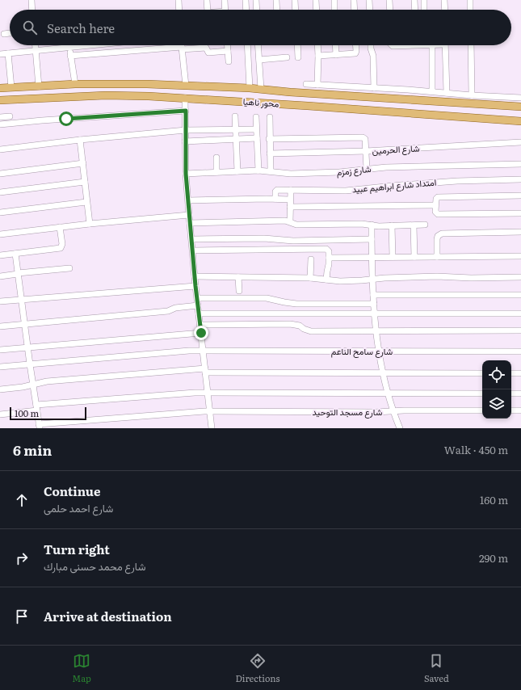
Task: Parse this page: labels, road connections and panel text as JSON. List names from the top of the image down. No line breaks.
{"streets":{"main road":["محور ناهيا"],"street":["شارع الحرمين","شارع زمزم","امتداد شارع ابراهيم عبيد","شارع سامح الناعم","شارع مسجد التوحيد"]},"scale_bar":"100 m","page":{"search":"Search here","scale":"100 m","heading":["6 min","Walk · 450 m"],"list":[["Continue","شارع احمد حلمى","160 m"],["Turn right","شارع محمد حسنى مبارك","290 m"],"Arrive at destination"],"nav":["Map","Directions","Saved"]}}
